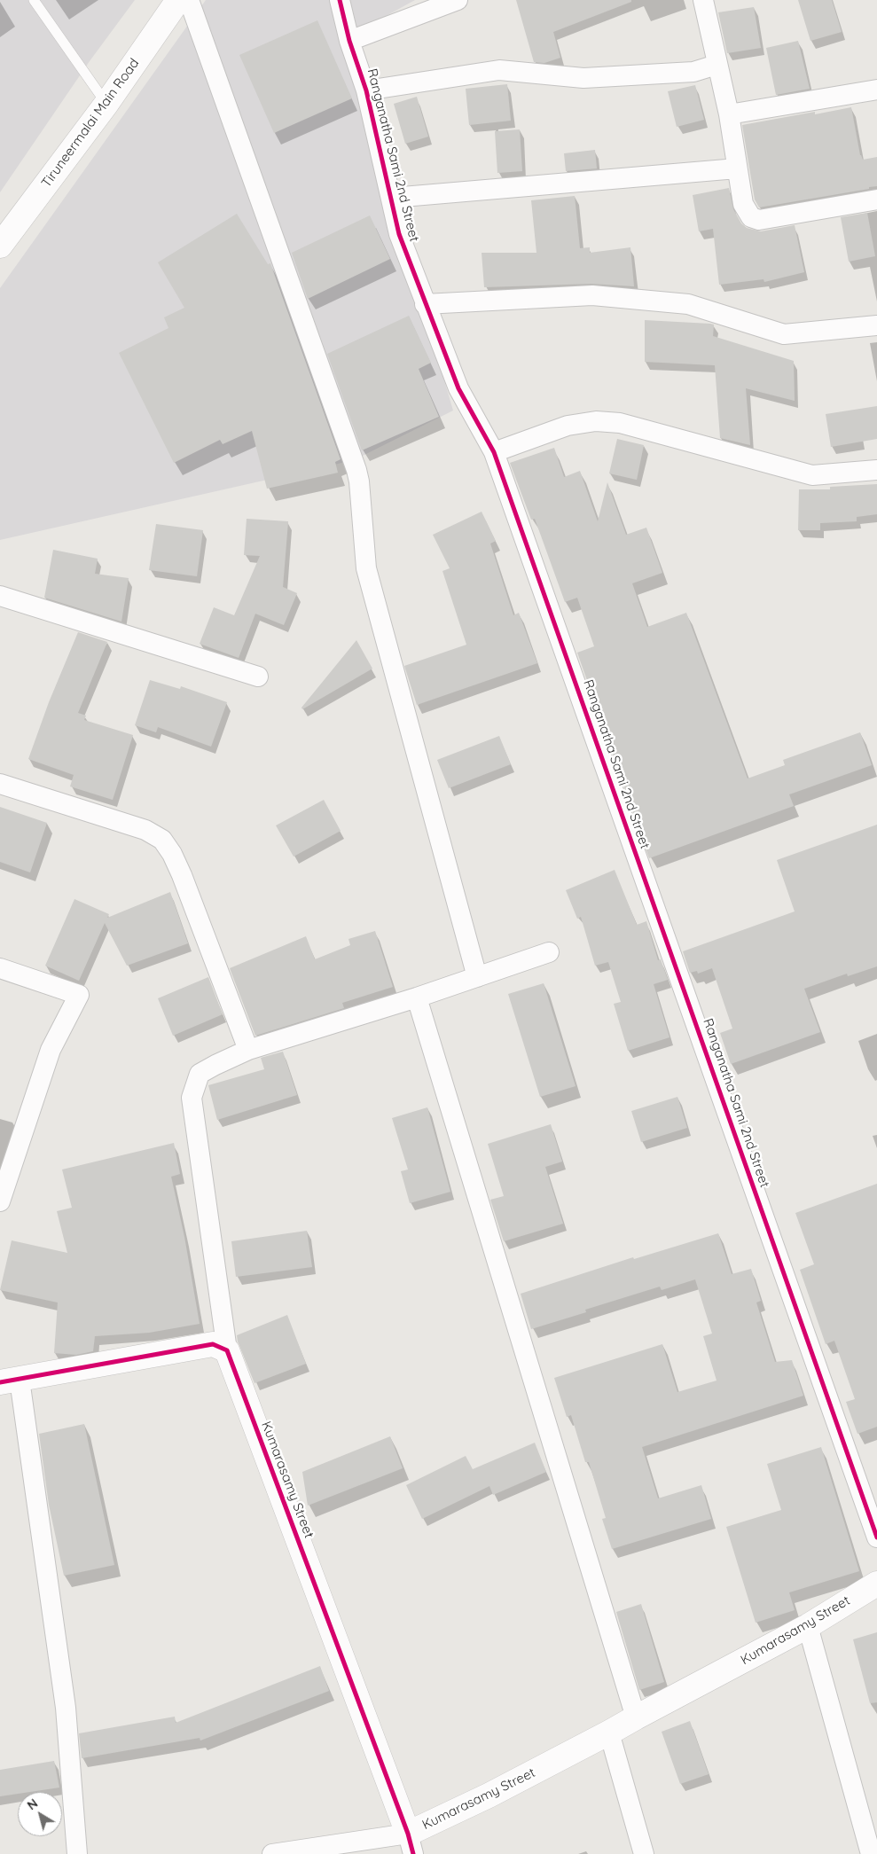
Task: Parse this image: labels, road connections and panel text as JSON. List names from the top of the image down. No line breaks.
{"streets":{"street":["Tiruneermalai Main Road","Ranganatha Sami 2nd Street","Kumarasamy Street"]},"north":"top left"}
